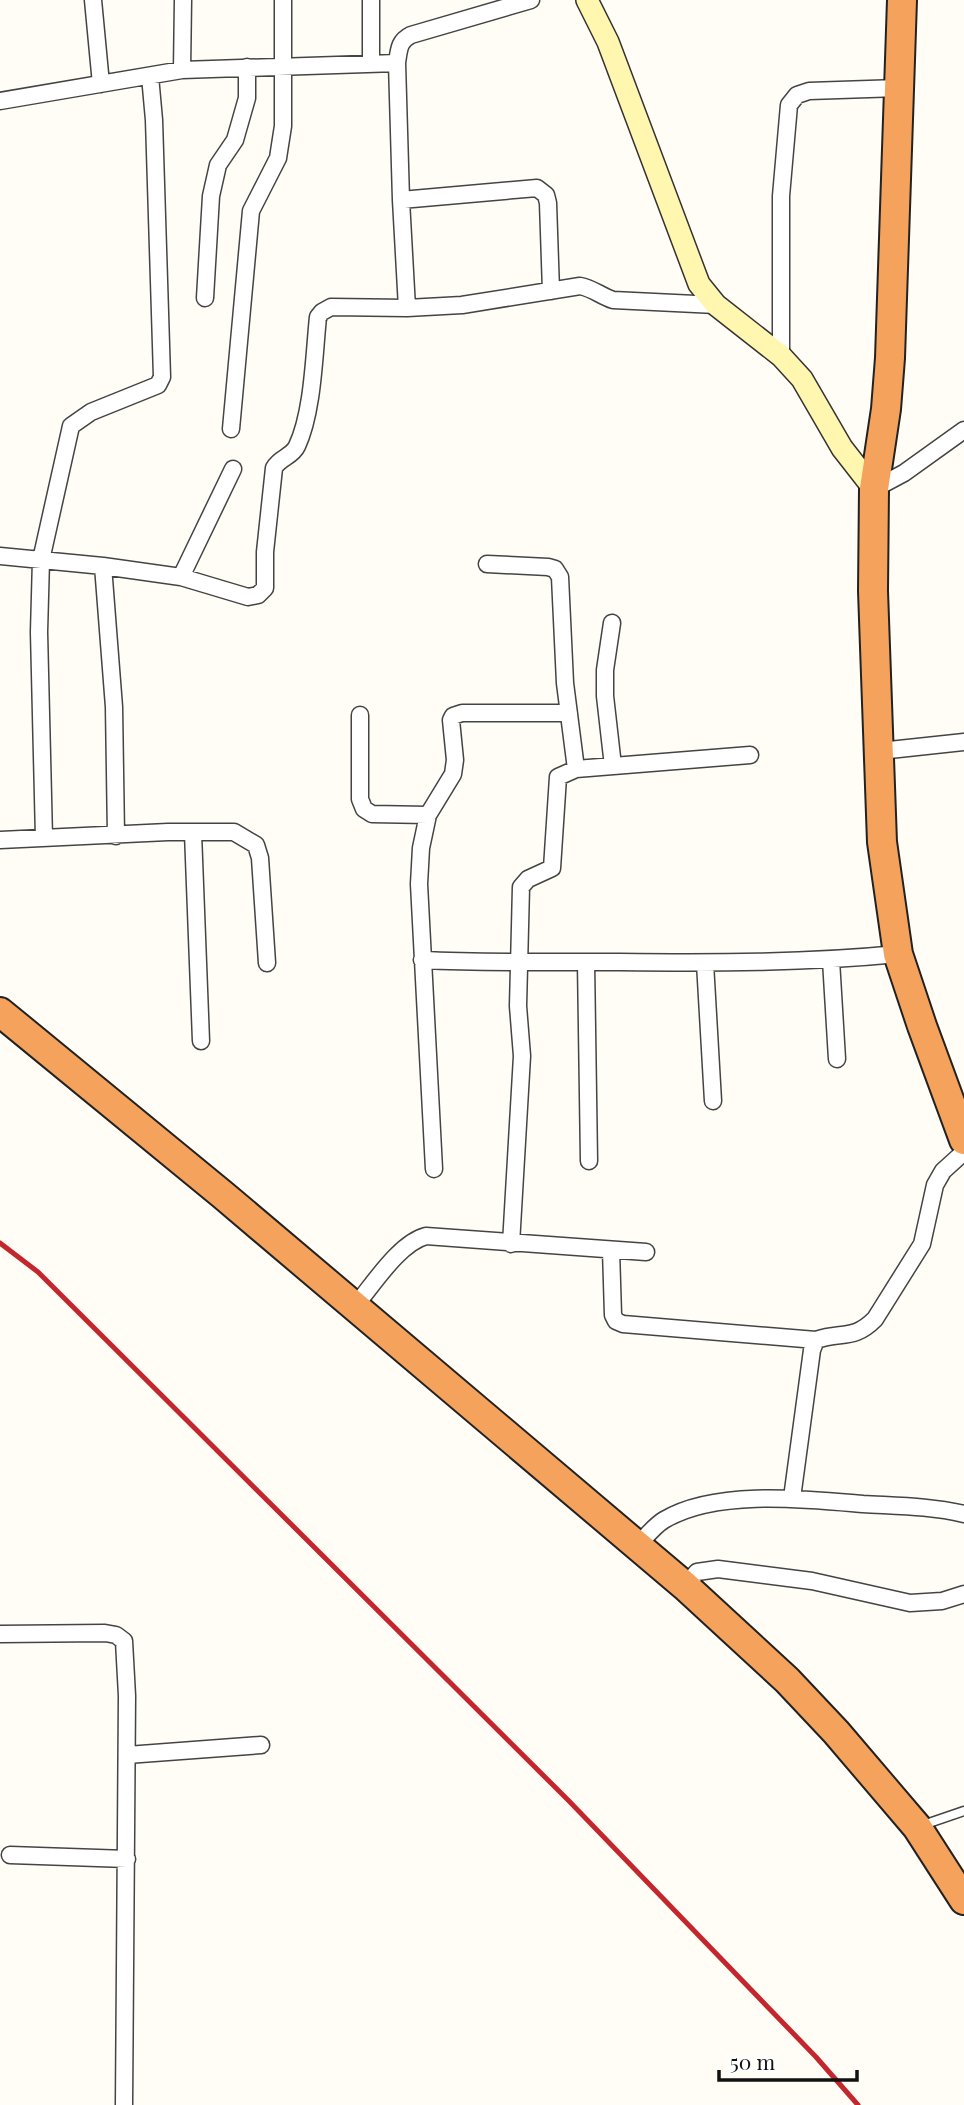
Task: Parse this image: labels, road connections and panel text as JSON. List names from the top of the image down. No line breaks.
{"scale_bar":"50 m"}
